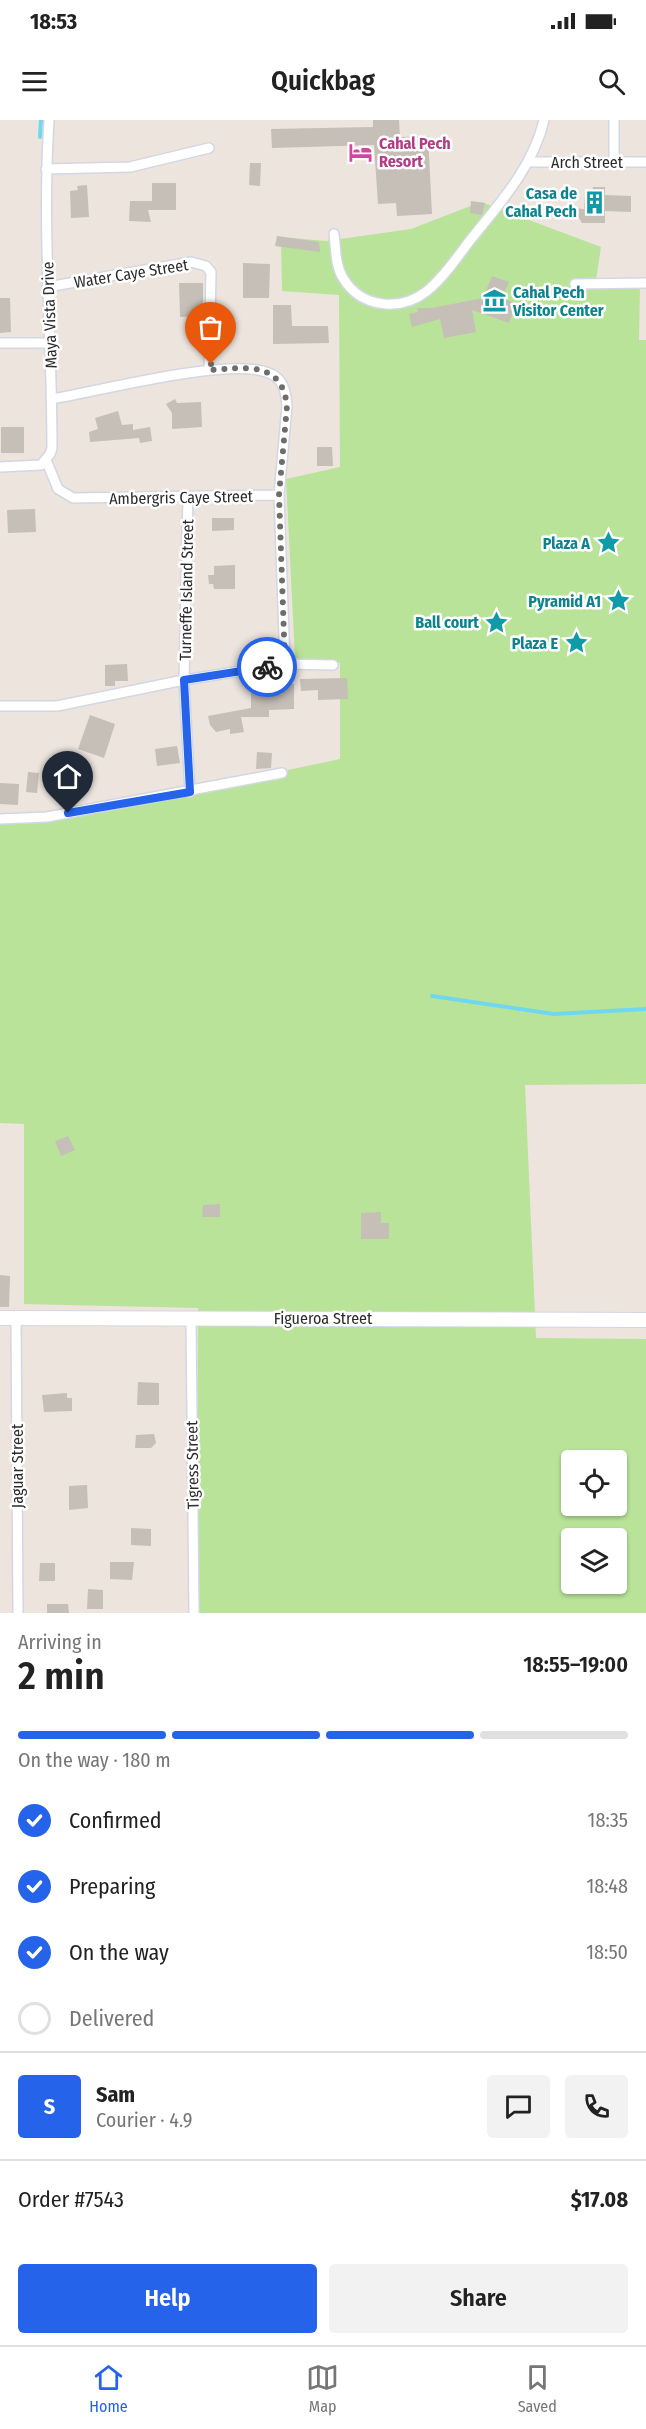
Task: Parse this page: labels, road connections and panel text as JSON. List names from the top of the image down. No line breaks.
{"streets":{"street":["Arch Street","Water Caye Street","Maya Vista Drive","Ambergris Caye Street","Turneffe Island Street","Figueroa Street","Tigress Street","Jaguar Street"]},"crossings":[["Water Caye Street","Maya Vista Drive"],["Maya Vista Drive","Ambergris Caye Street"],["Ambergris Caye Street","Turneffe Island Street"],["Figueroa Street","Tigress Street"],["Figueroa Street","Jaguar Street"]],"places":{"hotel":["Cahal Pech Resort"],"building":["Casa de Cahal Pech"],"museum":["Cahal Pech Visitor Center"],"place":["Plaza A","Pyramid A1","Ball court","Plaza E"]},"page":{"status":"18:53","header":"Quickbag","heading":["2 min","Arriving in","18:55–19:00"],"panel":["Sam","Courier · 4.9","Order #7543","$17.08"],"bar":"On the way · 180 m","list":[["Confirmed","18:35"],["Preparing","18:48"],["On the way","18:50"],"Delivered"],"round":"S","buttons":["Help","Share"],"tabs":["Home","Map","Saved"]}}
